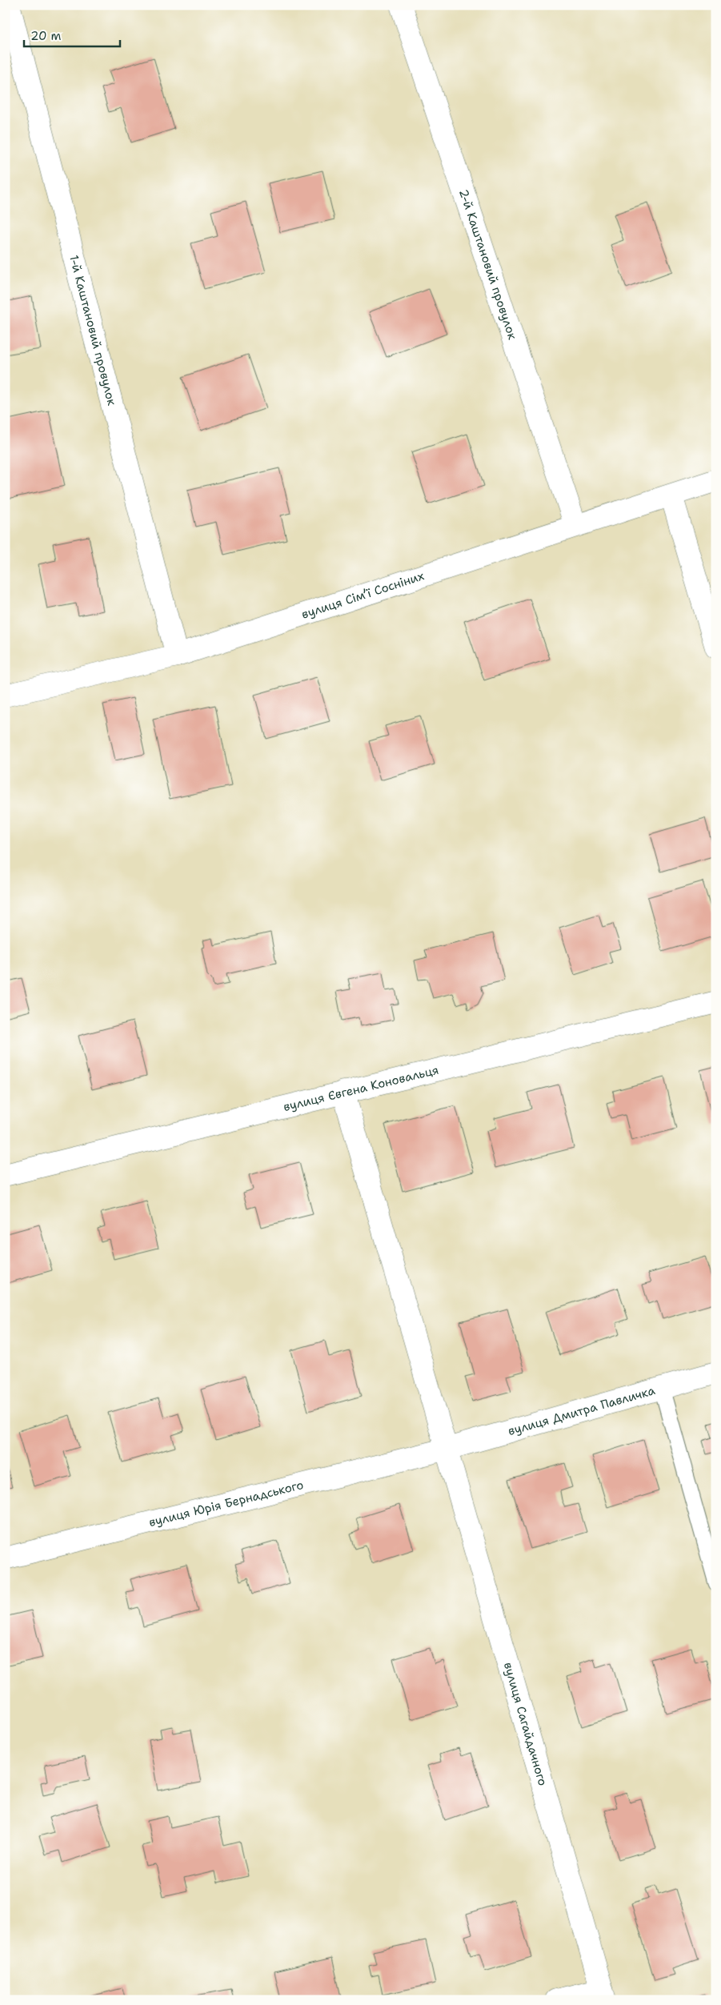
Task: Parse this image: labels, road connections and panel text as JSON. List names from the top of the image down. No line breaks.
{"streets":{"street":["2-й Каштановий провулок","1-й Каштановий провулок","вулиця Сім’ї Сосніних","вулиця Євгена Коновальця","вулиця Дмитра Павличка","вулиця Юрія Бернадського","вулиця Сагайдачного"]},"crossings":[["2-й Каштановий провулок","вулиця Сім’ї Сосніних"],["1-й Каштановий провулок","вулиця Сім’ї Сосніних"],["вулиця Євгена Коновальця","вулиця Сагайдачного"],["вулиця Дмитра Павличка","вулиця Юрія Бернадського"],["вулиця Дмитра Павличка","вулиця Сагайдачного"],["вулиця Юрія Бернадського","вулиця Сагайдачного"]],"scale_bar":"20 m"}
